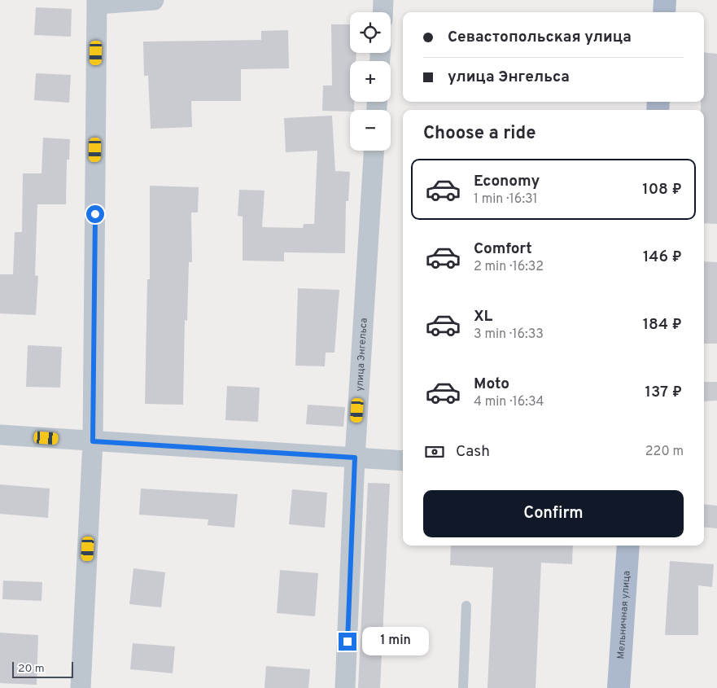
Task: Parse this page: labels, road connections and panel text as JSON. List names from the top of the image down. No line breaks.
{"streets":{"main road":["Мельничная улица"],"street":["улица Энгельса"]},"scale_bar":"20 m","page":{"map_buttons":["+","−"],"banner":["Севастопольская улица","улица Энгельса"],"heading":"Choose a ride","list":[{"name":"Economy","note":"1 min · 16:31","value":"108 ₽"},{"name":"Comfort","note":"2 min · 16:32","value":"146 ₽"},{"name":"XL","note":"3 min · 16:33","value":"184 ₽"},{"name":"Moto","note":"4 min · 16:34","value":"137 ₽"}],"pay":["Cash","220 m"],"buttons":"Confirm","bubble":"1 min","scale":"20 m"}}
